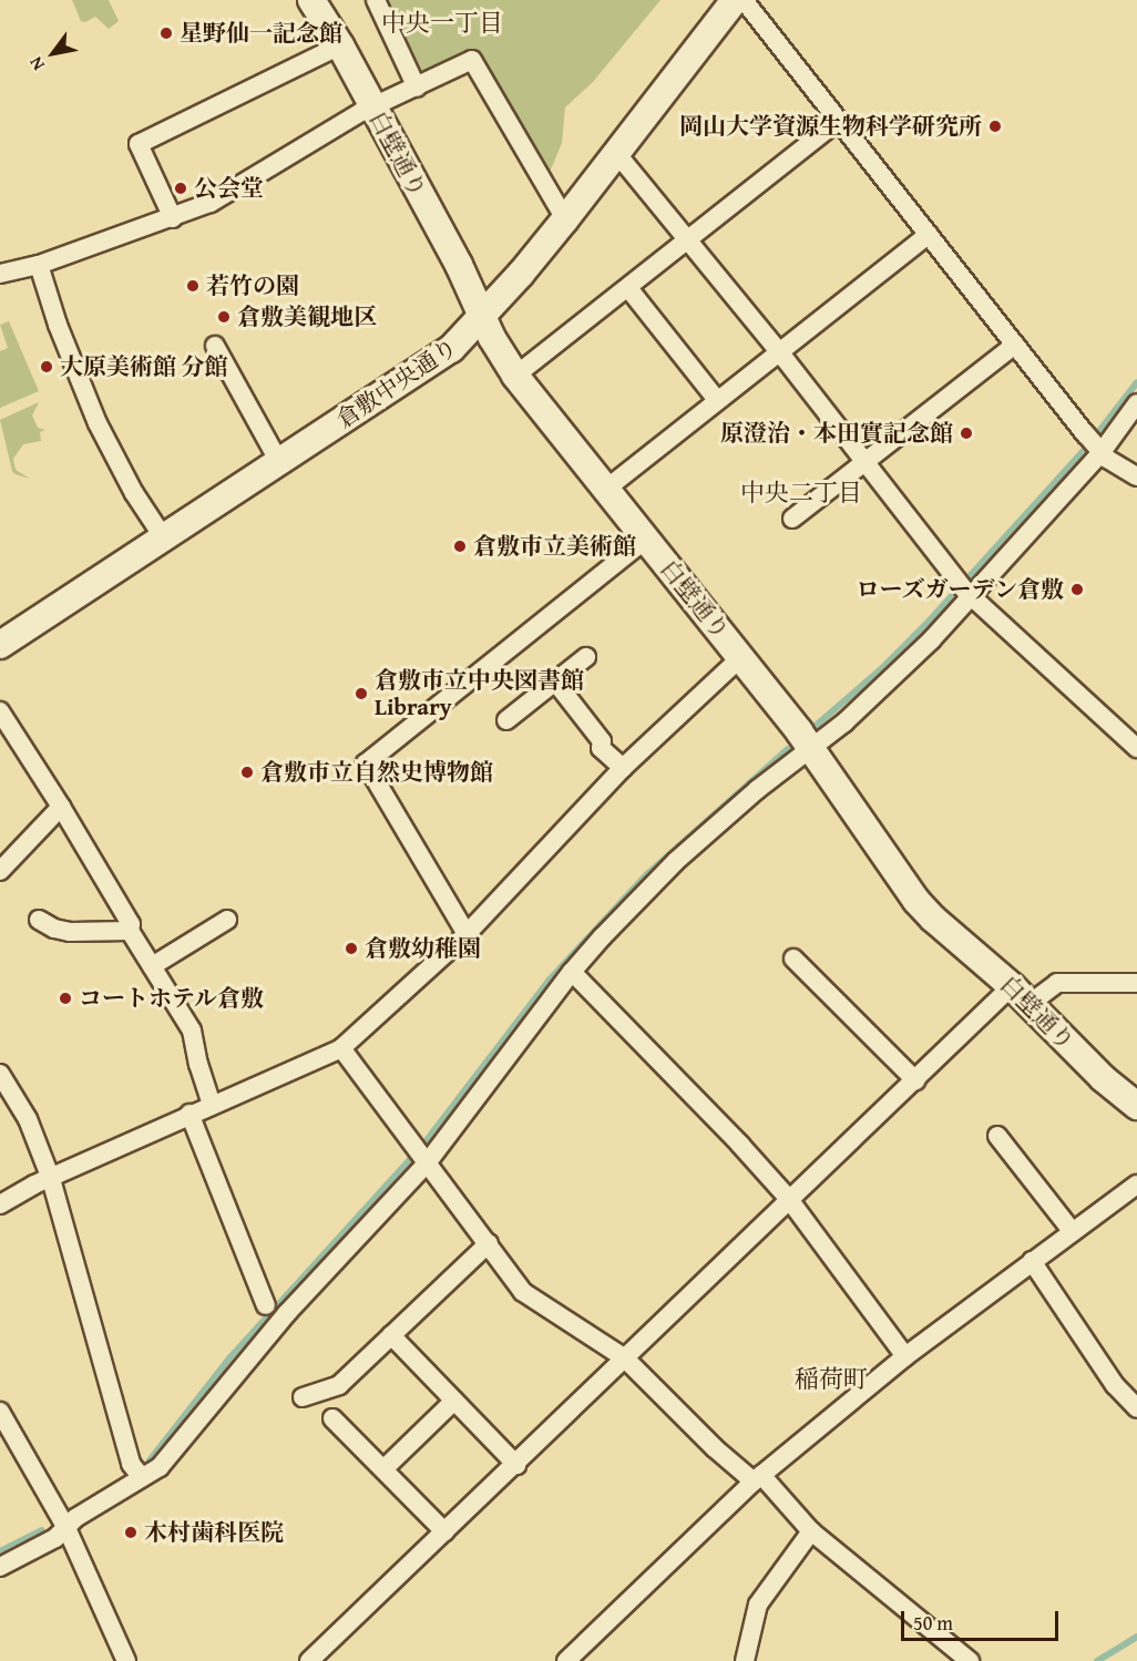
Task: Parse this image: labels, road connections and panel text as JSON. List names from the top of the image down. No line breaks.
{"streets":{"street":["白壁通り","倉敷中央通り"]},"crossings":[["白壁通り","倉敷中央通り"]],"districts":["中央一丁目","中央二丁目","稲荷町"],"places":["星野仙一記念館","岡山大学資源生物科学研究所","公会堂","若竹の園","倉敷美観地区","大原美術館 分館","原澄治・本田實記念館","倉敷市立美術館","ローズガーデン倉敷","倉敷市立中央図書館 Library","倉敷市立自然史博物館","倉敷幼稚園","コートホテル倉敷","木村歯科医院"],"scale_bar":"50 m","north":"bottom left"}
